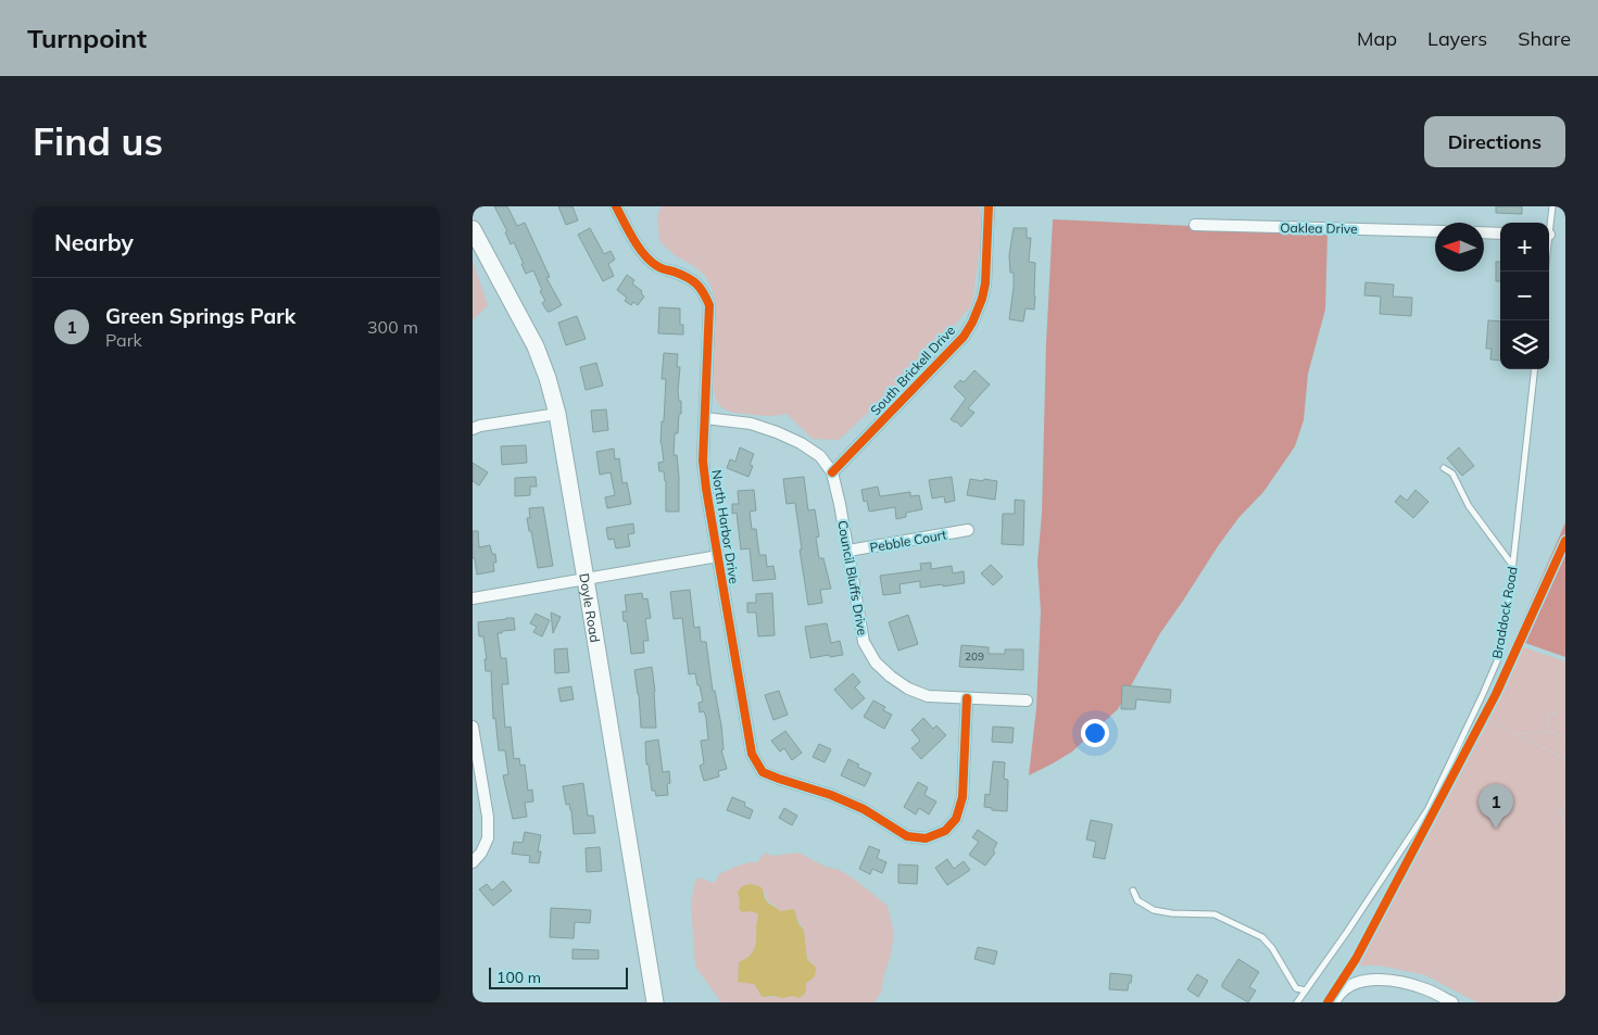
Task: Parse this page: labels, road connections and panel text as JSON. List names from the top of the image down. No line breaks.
{"streets":{"main road":["Doyle Road"],"street":["Oaklea Drive","South Brickell Drive","North Harbor Drive","Pebble Court","Council Bluffs Drive"],"lane":["Braddock Road"]},"crossings":[["South Brickell Drive","Council Bluffs Drive"],["North Harbor Drive","Council Bluffs Drive"],["Pebble Court","Council Bluffs Drive"]],"house_numbers":["209"],"scale_bar":"100 m","north":"left","page":{"header":"Turnpoint","nav":["Map","Layers","Share"],"buttons":"Directions","title":"Find us","heading":"Nearby","map_buttons":["+","−"],"list":[{"mark":"1","name":"Green Springs Park","note":"Park","value":"300 m"}],"pins":"1","scale":"100 m"}}
